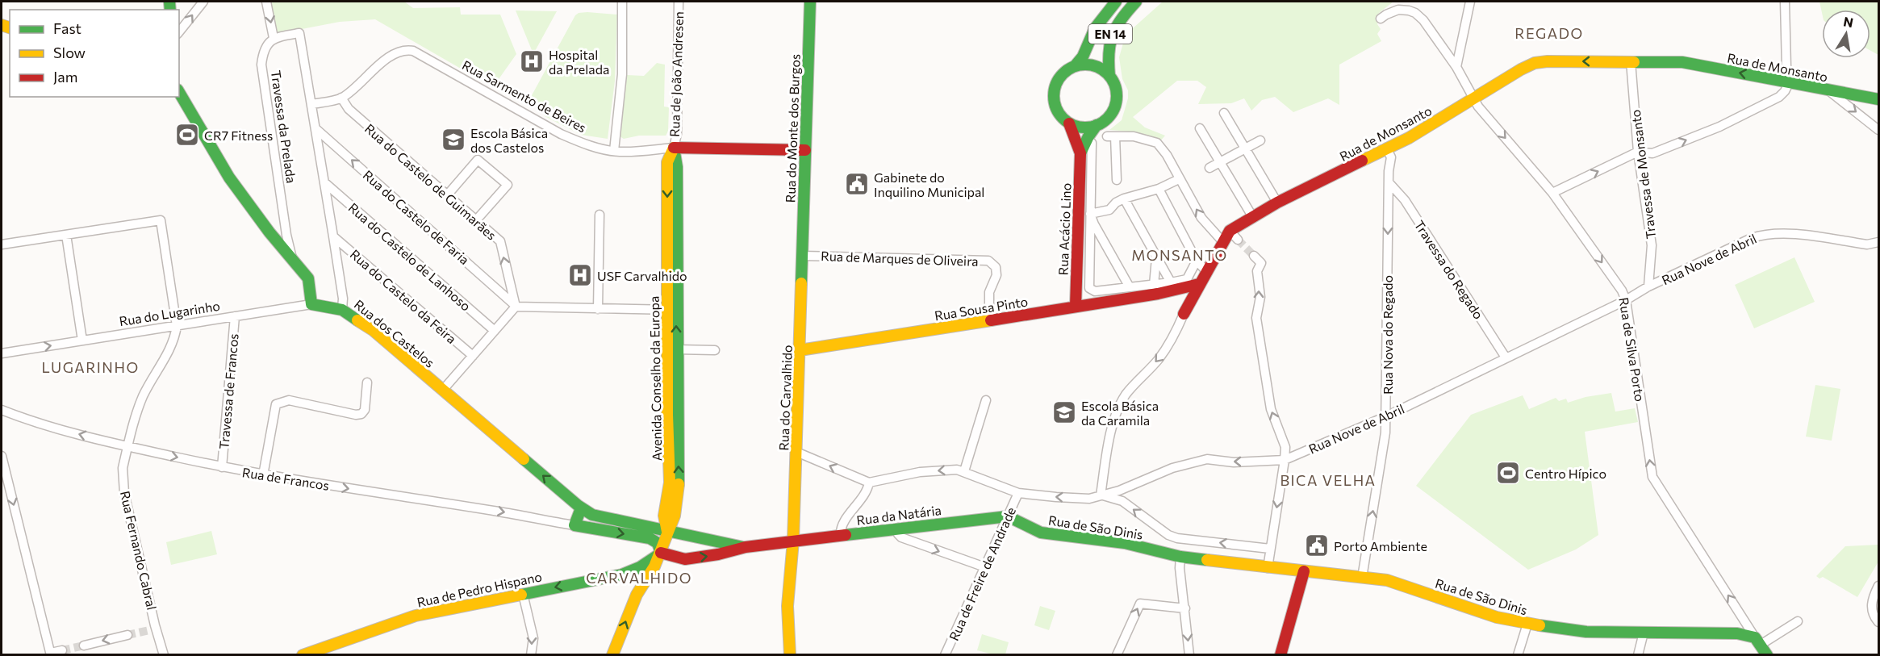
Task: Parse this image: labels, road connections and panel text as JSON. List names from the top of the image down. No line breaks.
{"streets":{"main road":["EN 14","Rua de Monsanto","Rua Sarmento de Beires","Rua do Monte dos Burgos","Rua Acácio Lino","Rua Sousa Pinto","Rua do Lugarinho","Rua dos Castelos","Avenida Conselho da Europa","Rua do Carvalhido","Rua da Natária","Rua de São Dinis","Rua de Pedro Hispano"],"street":["Rua de João Andresen","Travessa da Prelada","Travessa de Monsanto","Rua do Castelo de Guimarães","Rua do Castelo de Faria","Rua do Castelo de Lanhoso","Rua de Marques de Oliveira","Rua Nove de Abril","Travessa do Regado","Rua do Castelo da Feira","Rua Nova do Regado","Rua de Silva Porto","Travessa de Francos","Rua de Francos","Rua Fernando Cabral","Rua de Freire de Andrade"]},"crossings":[["EN 14","Rua Acácio Lino"],["Rua de Monsanto","Travessa de Monsanto"],["Rua de Monsanto","Rua Nove de Abril"],["Rua de Monsanto","Rua Sousa Pinto"],["Rua de Monsanto","Rua Nova do Regado"],["Rua de Monsanto","Rua de Silva Porto"],["Rua de João Andresen","Rua Sarmento de Beires"],["Rua de João Andresen","Avenida Conselho da Europa"],["Rua Sarmento de Beires","Rua do Monte dos Burgos"],["Rua Sarmento de Beires","Rua do Castelo de Guimarães"],["Rua Sarmento de Beires","Rua dos Castelos"],["Rua Sarmento de Beires","Avenida Conselho da Europa"],["Travessa da Prelada","Rua dos Castelos"],["Rua do Monte dos Burgos","Rua de Marques de Oliveira"],["Rua do Monte dos Burgos","Rua do Carvalhido"],["Travessa de Monsanto","Rua Nove de Abril"],["Rua do Castelo de Guimarães","Rua do Castelo de Faria"],["Rua do Castelo de Faria","Rua dos Castelos"],["Rua Acácio Lino","Rua Sousa Pinto"],["Rua do Castelo de Lanhoso","Rua dos Castelos"],["Rua de Marques de Oliveira","Rua Sousa Pinto"],["Rua de Marques de Oliveira","Rua do Carvalhido"],["Rua Nove de Abril","Travessa do Regado"],["Rua Nove de Abril","Rua Nova do Regado"],["Rua Nove de Abril","Rua de Silva Porto"],["Rua Nove de Abril","Rua de Freire de Andrade"],["Travessa do Regado","Rua Nova do Regado"],["Rua do Castelo da Feira","Rua dos Castelos"],["Rua Sousa Pinto","Rua do Carvalhido"],["Rua do Lugarinho","Rua dos Castelos"],["Rua do Lugarinho","Travessa de Francos"],["Rua do Lugarinho","Rua Fernando Cabral"],["Rua dos Castelos","Avenida Conselho da Europa"],["Rua dos Castelos","Rua da Natária"],["Rua Nova do Regado","Rua de São Dinis"],["Rua de Silva Porto","Rua de São Dinis"],["Travessa de Francos","Rua de Francos"],["Rua do Carvalhido","Rua da Natária"],["Rua de Francos","Rua Fernando Cabral"],["Rua da Natária","Rua de São Dinis"],["Rua da Natária","Rua de Freire de Andrade"],["Rua de São Dinis","Rua de Freire de Andrade"]],"one_way":["Rua de Monsanto","Rua do Castelo de Faria"],"districts":["REGADO","MONSANTO","LUGARINHO","BICA VELHA","CARVALHIDO"],"places":{"hospital":["Hospital da Prelada","USF Carvalhido"],"sports":["CR7 Fitness","Centro Hípico"],"school or university":["Escola Básica dos Castelos","Escola Básica da Caramila"],"public building":["Gabinete do Inquilino Municipal","Porto Ambiente"]},"legend":["Fast","Slow","Jam"],"north":"top"}
